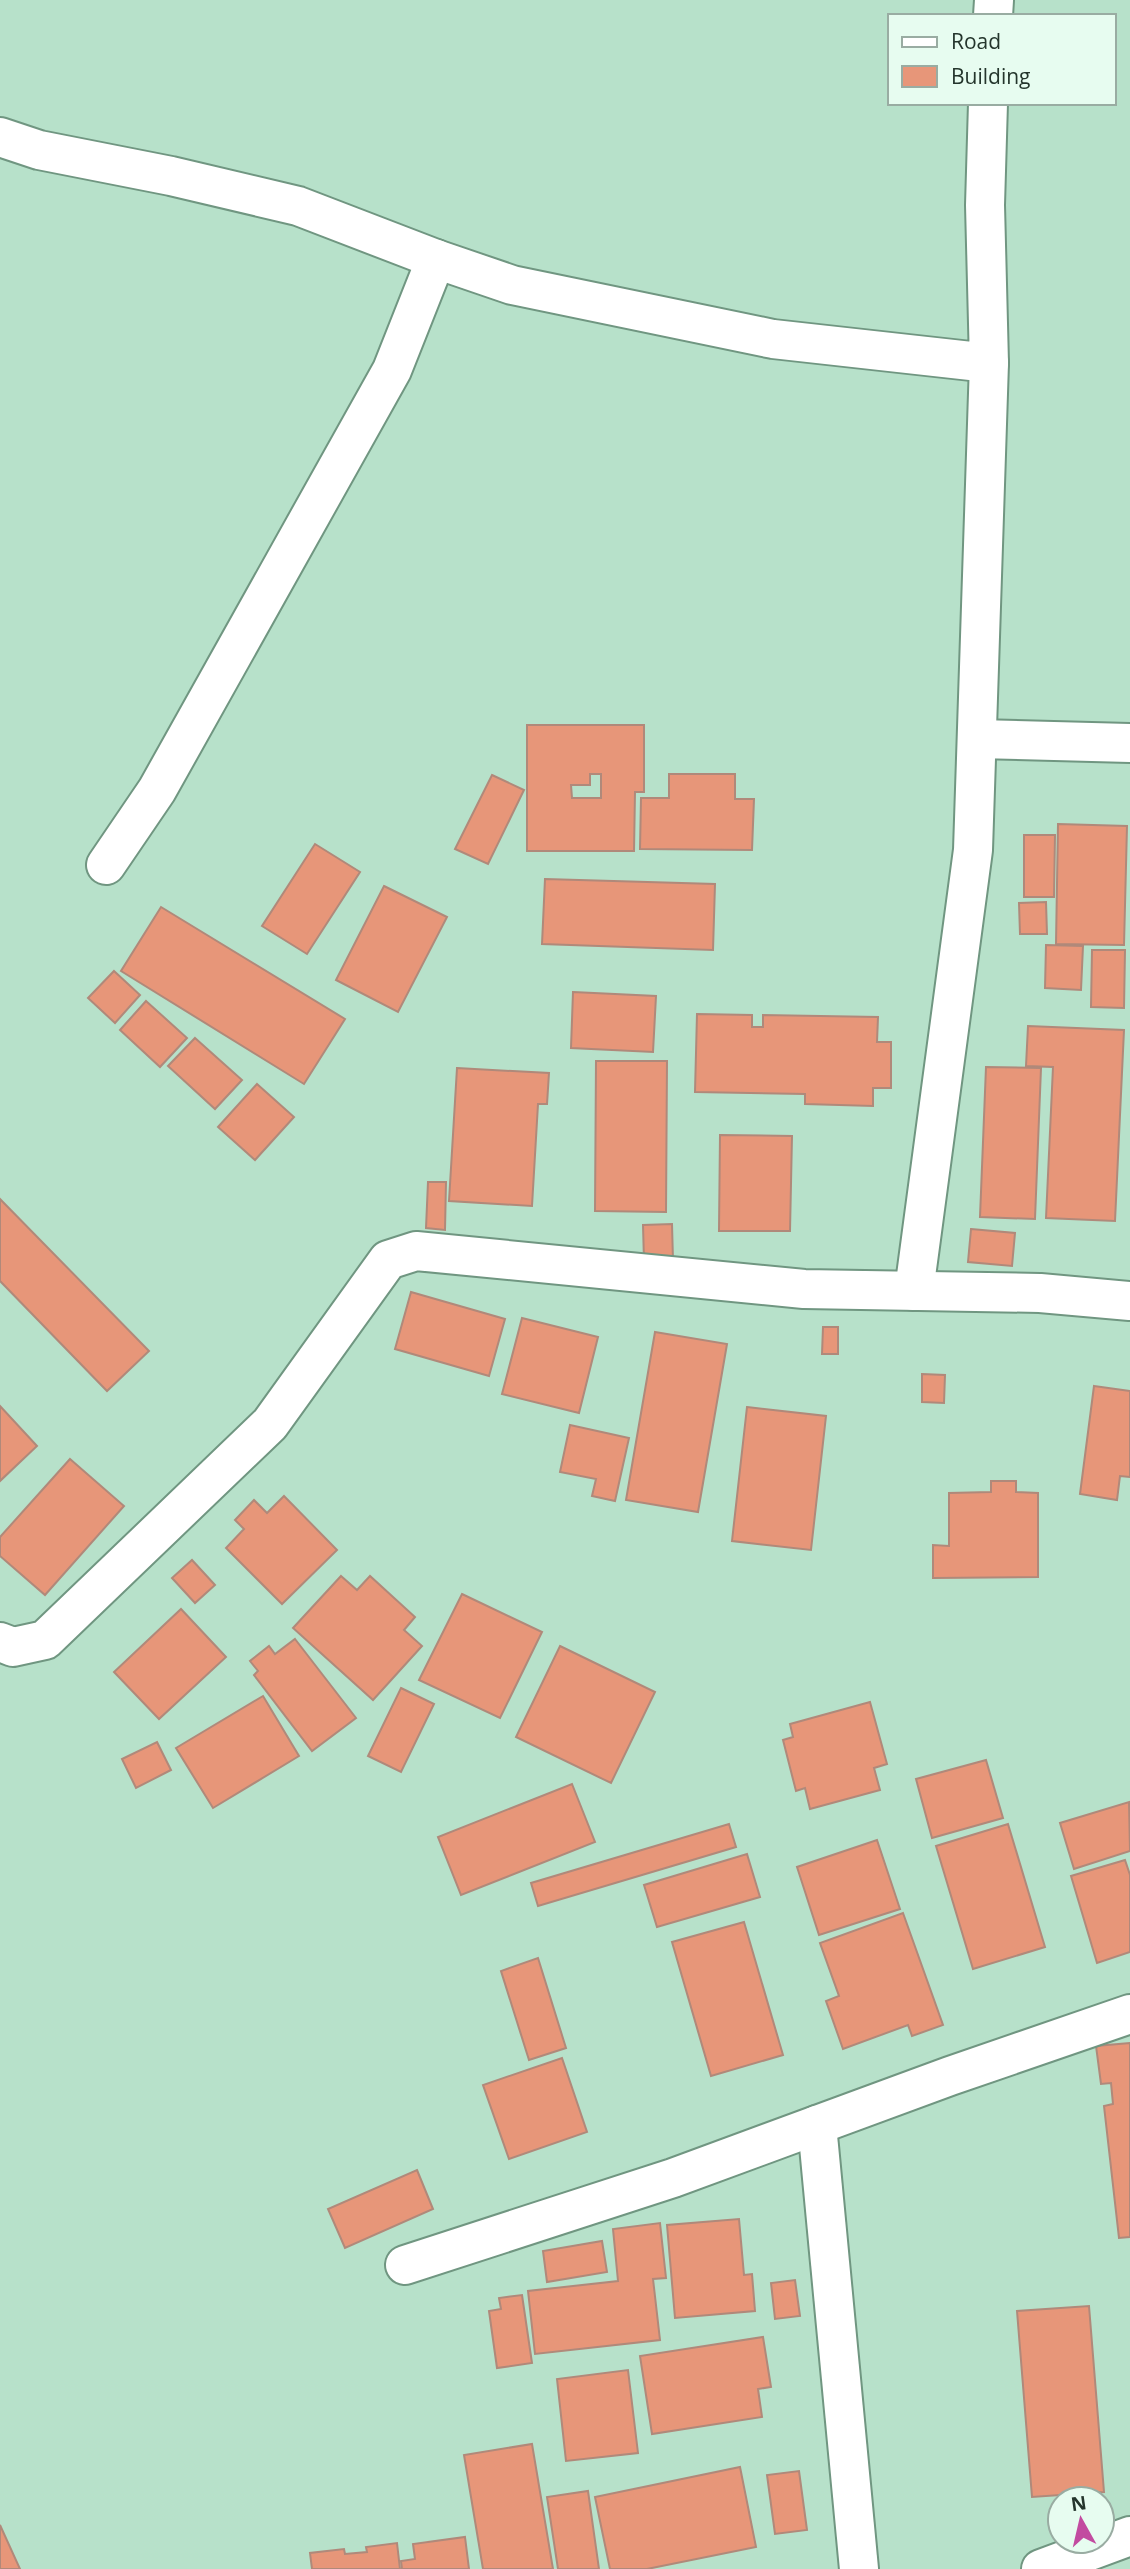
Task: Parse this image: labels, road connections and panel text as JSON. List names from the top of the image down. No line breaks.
{"legend":["Road","Building"],"north":"top"}
